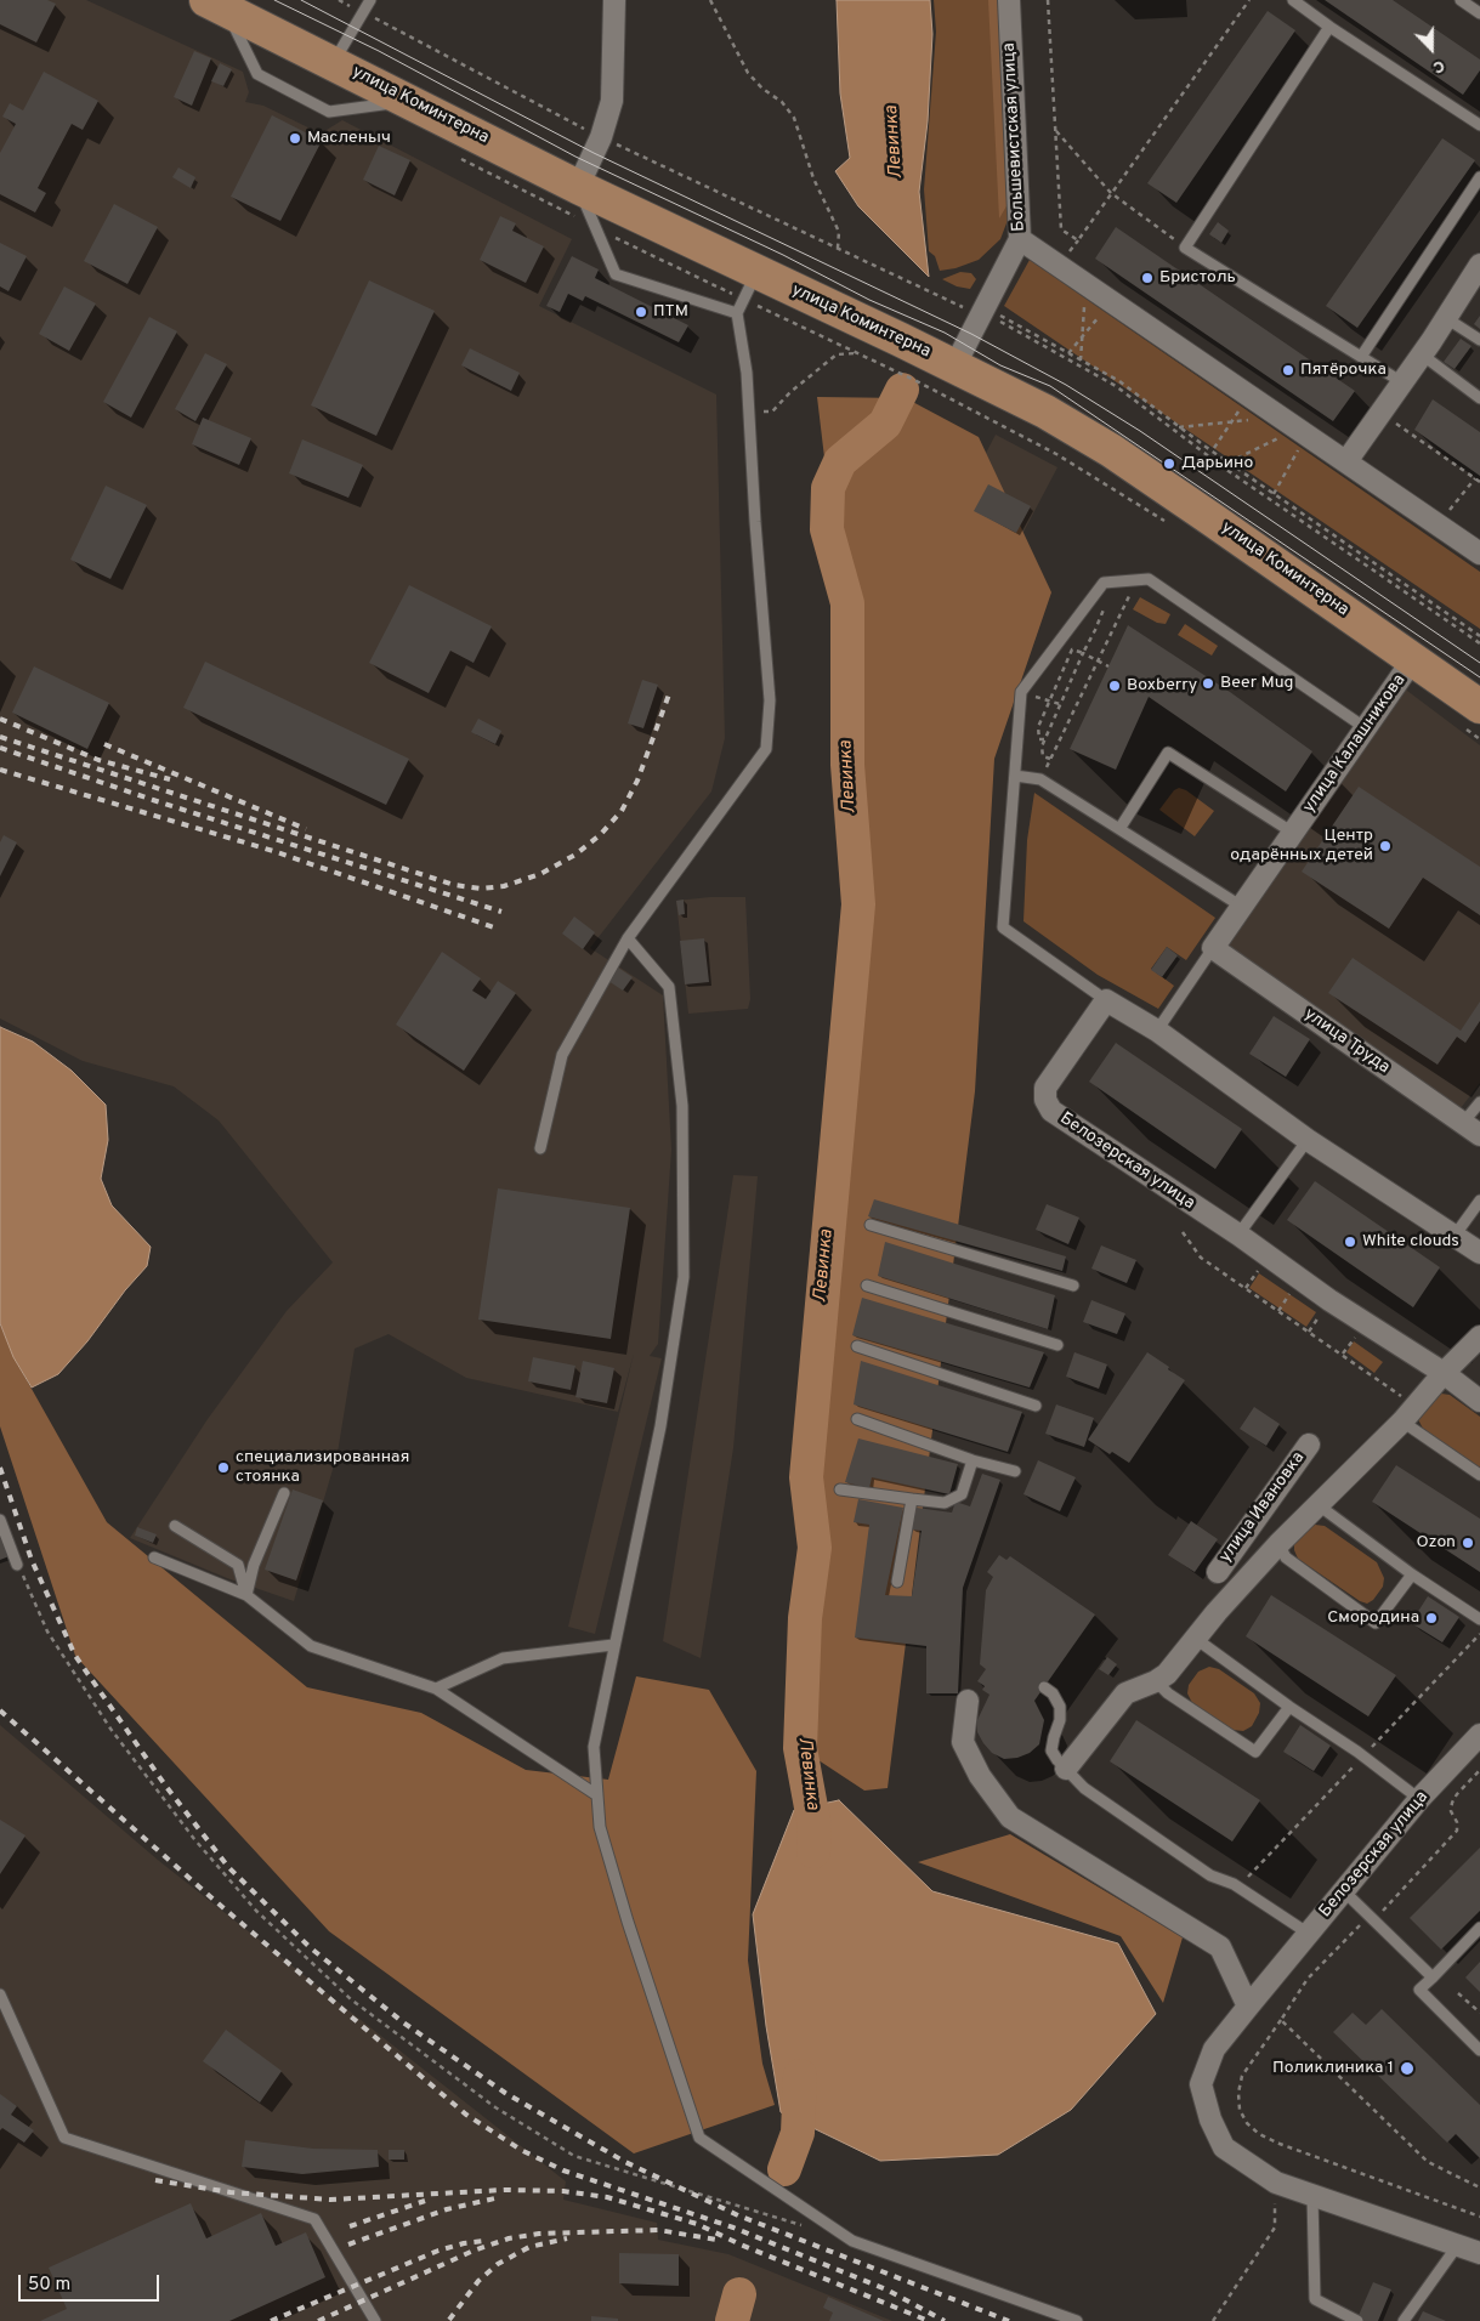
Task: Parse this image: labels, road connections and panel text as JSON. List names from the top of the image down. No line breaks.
{"streets":{"main road":["улица Коминтерна"],"street":["Большевистская улица","улица Калашникова","улица Труда","Белозерская улица","улица Ивановка"]},"crossings":[["улица Коминтерна","Большевистская улица"],["улица Коминтерна","улица Калашникова"],["улица Калашникова","улица Труда"]],"water":["Левинка"],"places":["Масленыч","Бристоль","ПТМ","Пятёрочка","Дарьино","Beer Mug","Boxberry","Центр одарённых детей","White clouds","специализированная стоянка","Ozon","Смородина","Поликлиника 1"],"scale_bar":"50 m","north":"bottom"}
